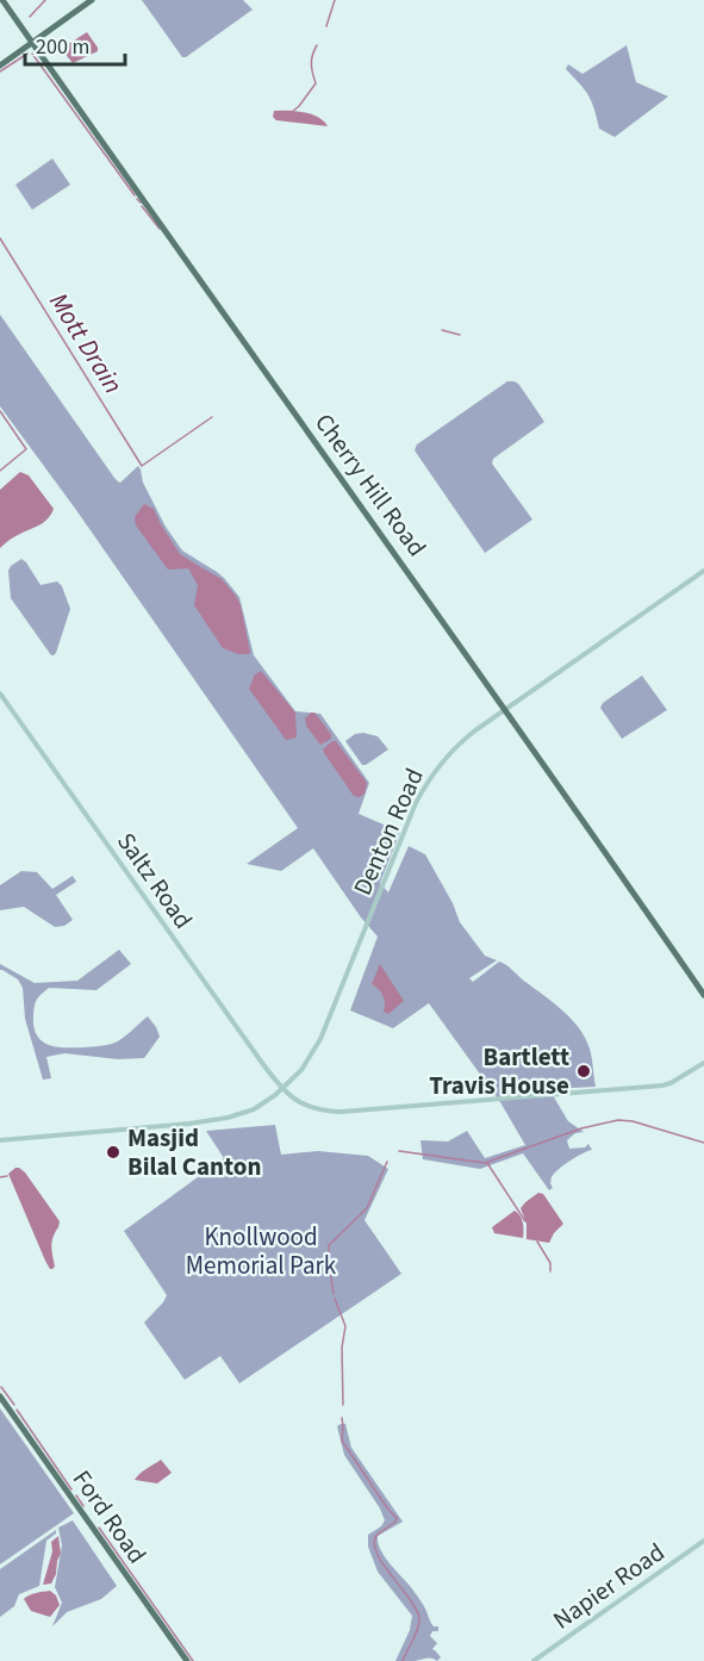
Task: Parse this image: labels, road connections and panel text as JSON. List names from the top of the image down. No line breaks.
{"streets":{"main road":["Cherry Hill Road","Ford Road"],"street":["Denton Road","Saltz Road","Napier Road"]},"crossings":[["Cherry Hill Road","Denton Road"],["Denton Road","Saltz Road"]],"water":["Mott Drain"],"parks":["Knollwood Memorial Park"],"places":["Bartlett Travis House","Masjid Bilal Canton"],"scale_bar":"200 m"}
